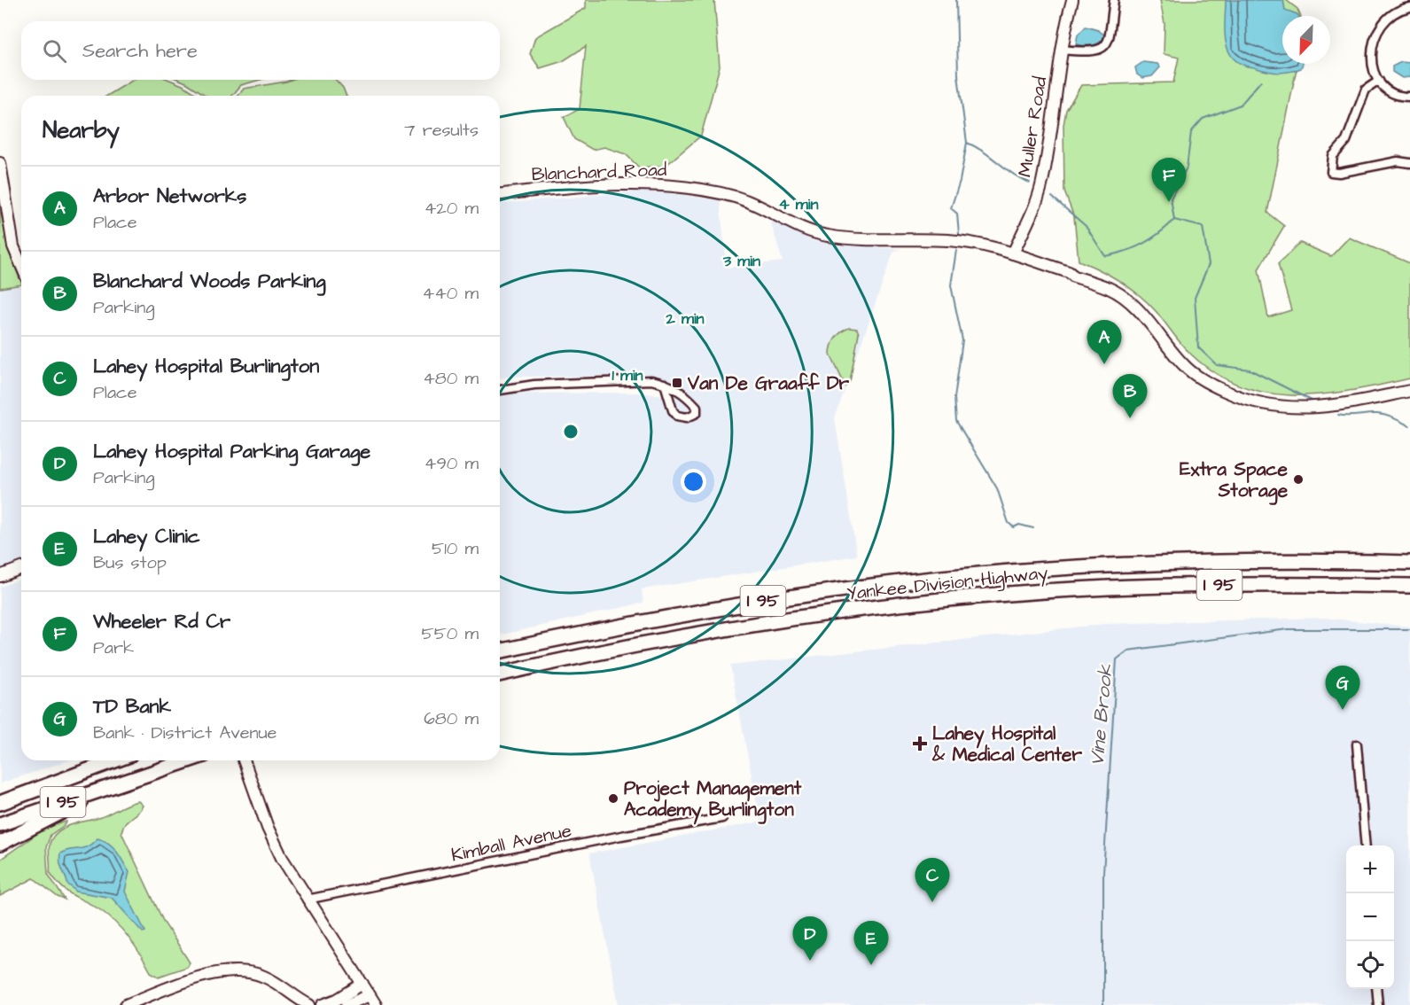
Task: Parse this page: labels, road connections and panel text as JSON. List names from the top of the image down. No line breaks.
{"streets":{"highway":["Yankee Division Highway","I 95"],"main road":["Muller Road","Blanchard Road"],"street":["Kimball Avenue"]},"crossings":[["Muller Road","Blanchard Road"]],"water":["Vine Brook"],"places":{"transit":["Van De Graaff Dr"],"other":["Extra Space Storage","Project Management Academy Burlington"],"health":["Lahey Hospital & Medical Center"]},"north":"bottom left","page":{"search":"Search here","heading":["Nearby","7 results"],"pins":["F","A","B","G","C","D","E"],"list":[{"mark":"A","name":"Arbor Networks","note":"Place","value":"420 m"},{"mark":"B","name":"Blanchard Woods Parking","note":"Parking","value":"440 m"},{"mark":"C","name":"Lahey Hospital Burlington","note":"Place","value":"480 m"},{"mark":"D","name":"Lahey Hospital Parking Garage","note":"Parking","value":"490 m"},{"mark":"E","name":"Lahey Clinic","note":"Bus stop","value":"510 m"},{"mark":"F","name":"Wheeler Rd Cr","note":"Park","value":"550 m"},{"mark":"G","name":"TD Bank","note":"Bank · District Avenue","value":"680 m"}],"map_buttons":["+","−"]},"rings":["4 min","3 min","2 min","1 min"]}
